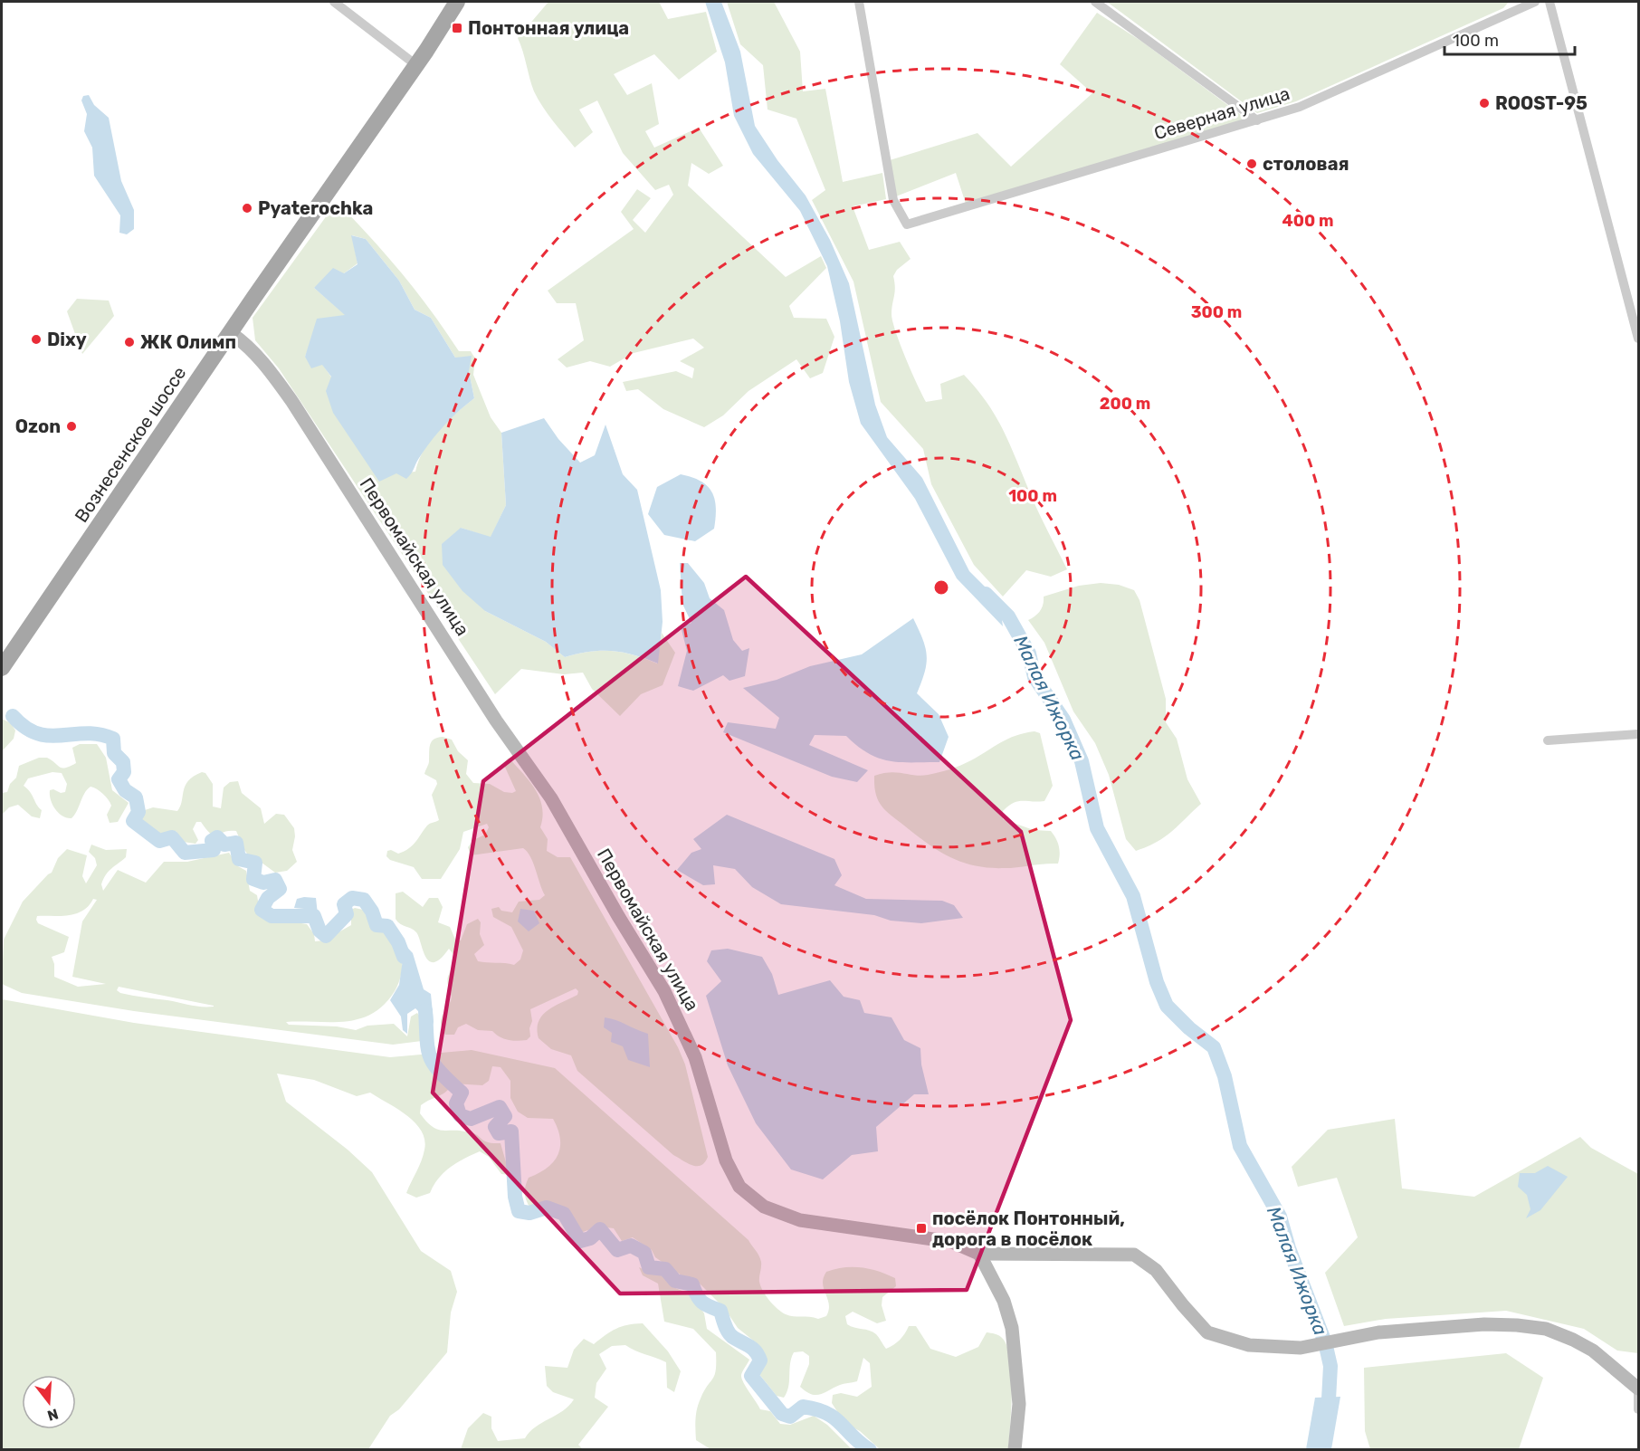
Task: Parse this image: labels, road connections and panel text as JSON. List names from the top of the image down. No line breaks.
{"streets":{"main road":["Вознесенское шоссе"],"street":["Северная улица","Первомайская улица"]},"crossings":[["Вознесенское шоссе","Первомайская улица"]],"water":["Малая Ижорка"],"places":{"transit":["Понтонная улица","посёлок Понтонный, дорога в посёлок"],"other":["ROOST-95","столовая","Pyaterochka","Dixy","ЖК Олимп","Ozon"]},"scale_bar":"100 m","north":"bottom","rings":["400 m","300 m","200 m","100 m"]}
